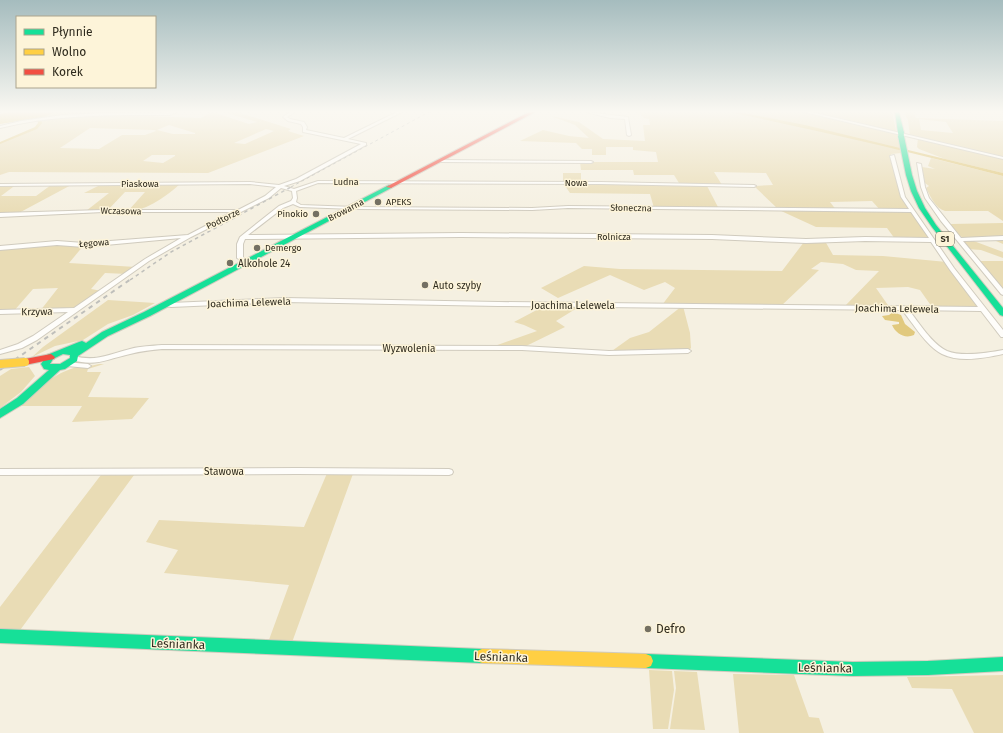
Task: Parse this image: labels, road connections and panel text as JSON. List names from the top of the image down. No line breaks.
{"streets":{"main road":["Browarna","S1","Leśnianka"],"street":["Ludna","Nowa","Piaskowa","Słoneczna","Wczasowa","Podtorze","Rolnicza","Łęgowa","Joachima Lelewela","Krzywa","Wyzwolenia","Stawowa"]},"crossings":[["Ludna","Nowa"],["Ludna","Browarna"],["Nowa","Browarna"],["Piaskowa","Podtorze"],["Słoneczna","Browarna"],["Browarna","Rolnicza"],["Browarna","Joachima Lelewela"],["Browarna","Wyzwolenia"],["Wczasowa","Podtorze"],["Podtorze","Łęgowa"],["Podtorze","Krzywa"]],"places":["APEKS","Pinokio","Demergo","Alkohole 24","Auto szyby","Defro"],"legend":["Płynnie","Wolno","Korek"]}
